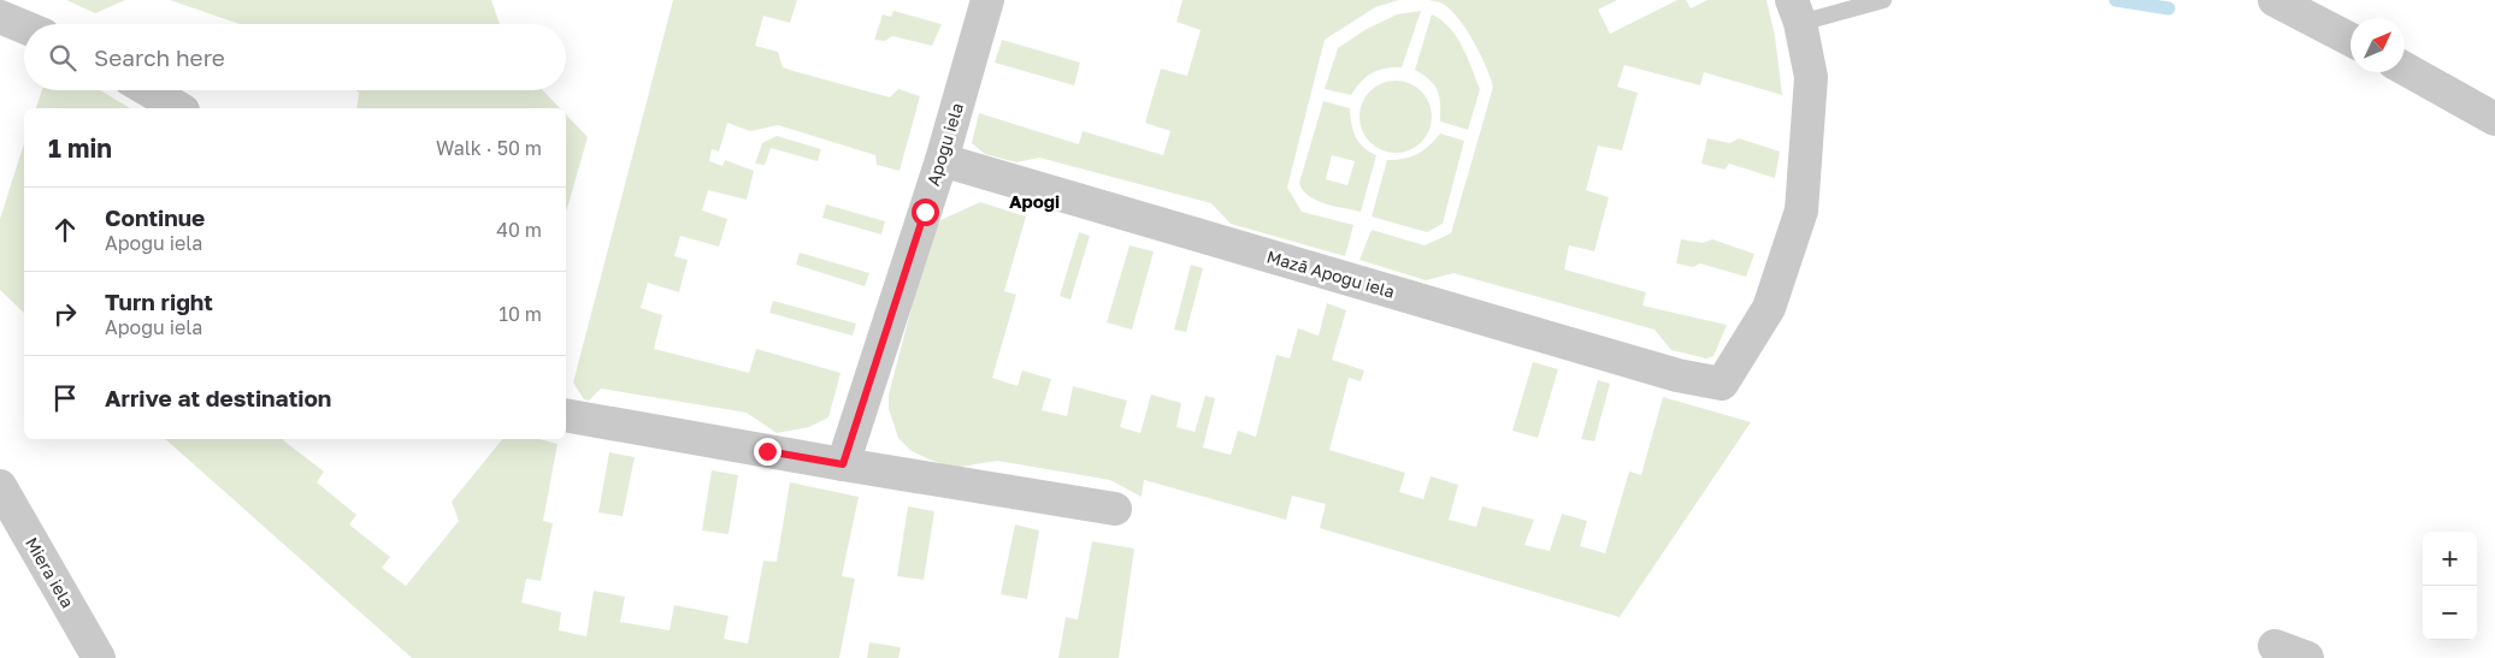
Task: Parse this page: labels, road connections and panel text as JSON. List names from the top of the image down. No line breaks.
{"streets":{"street":["Apogu iela","Mazā Apogu iela","Miera iela"]},"crossings":[["Apogu iela","Mazā Apogu iela"]],"districts":["Apogi"],"north":"top right","page":{"search":"Search here","heading":["1 min","Walk · 50 m"],"list":[["Continue","Apogu iela","40 m"],["Turn right","Apogu iela","10 m"],"Arrive at destination"],"map_buttons":["+","−"]}}
